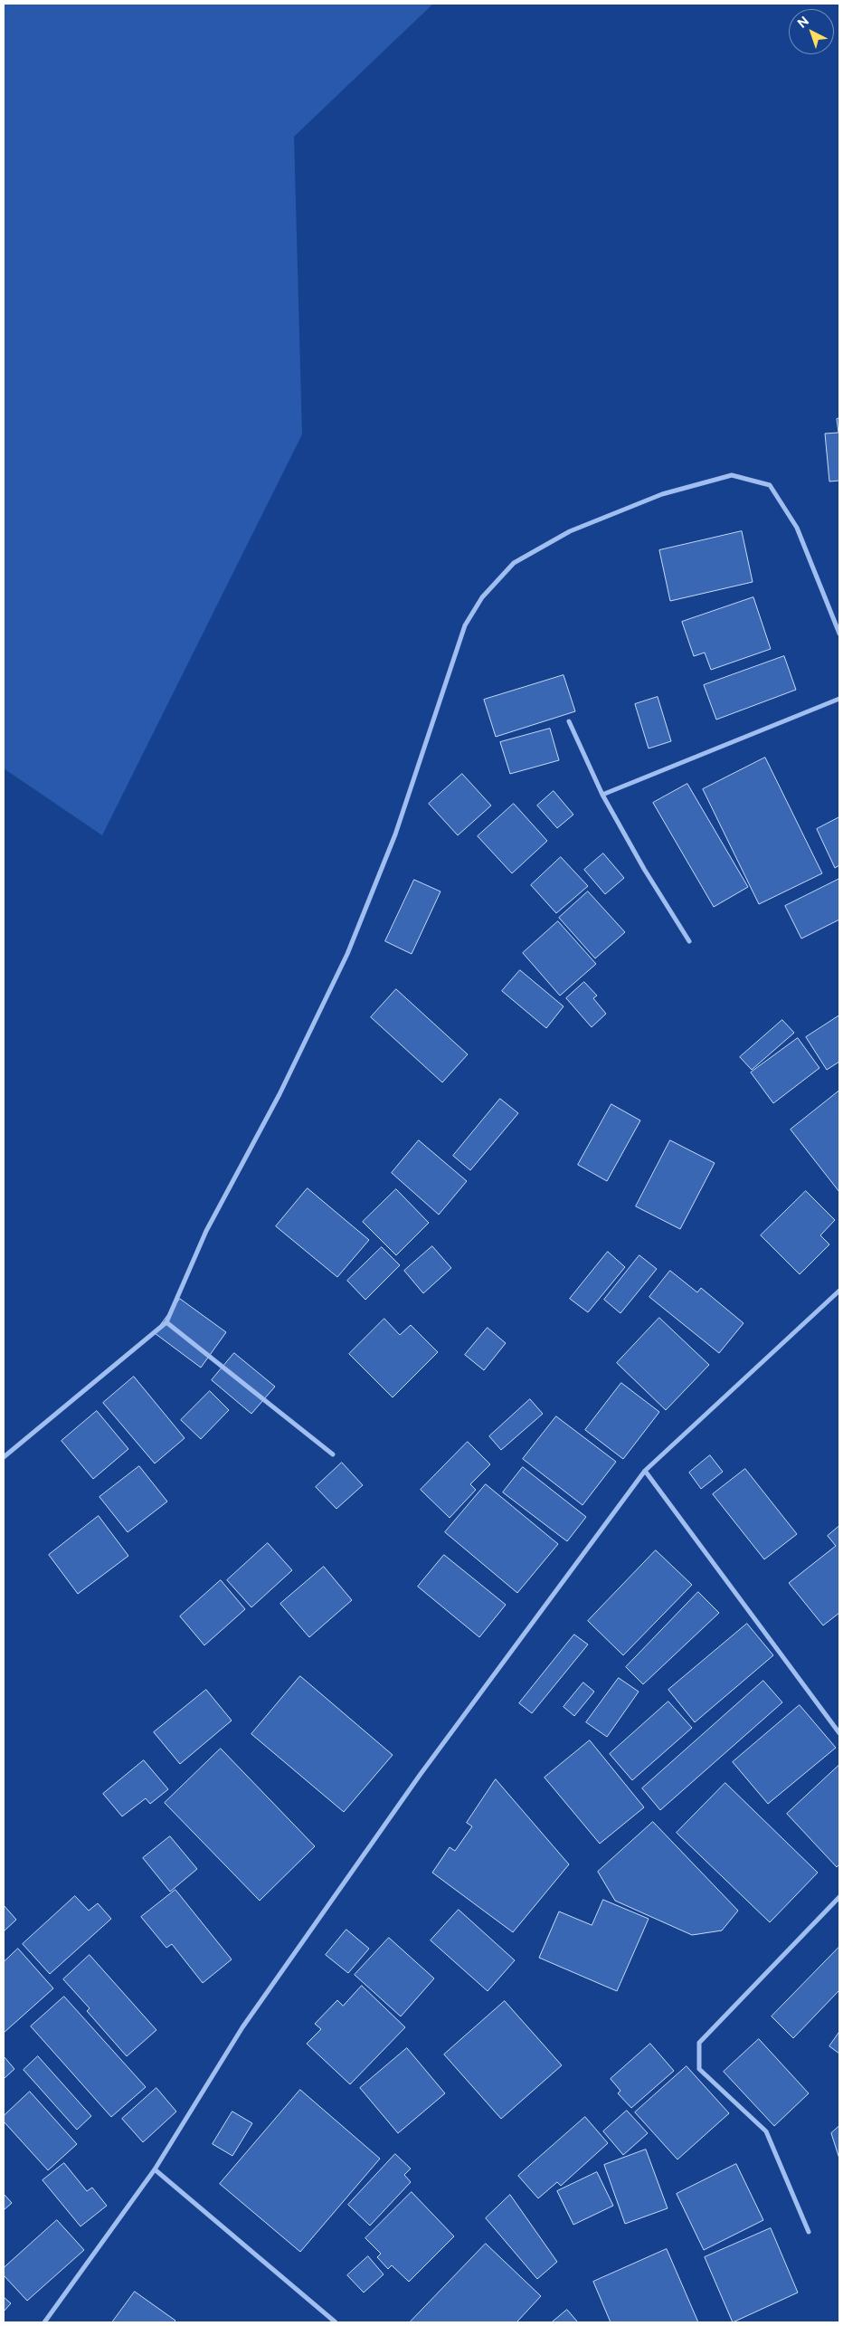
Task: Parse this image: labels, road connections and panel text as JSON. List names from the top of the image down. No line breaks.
{"north":"top left"}
